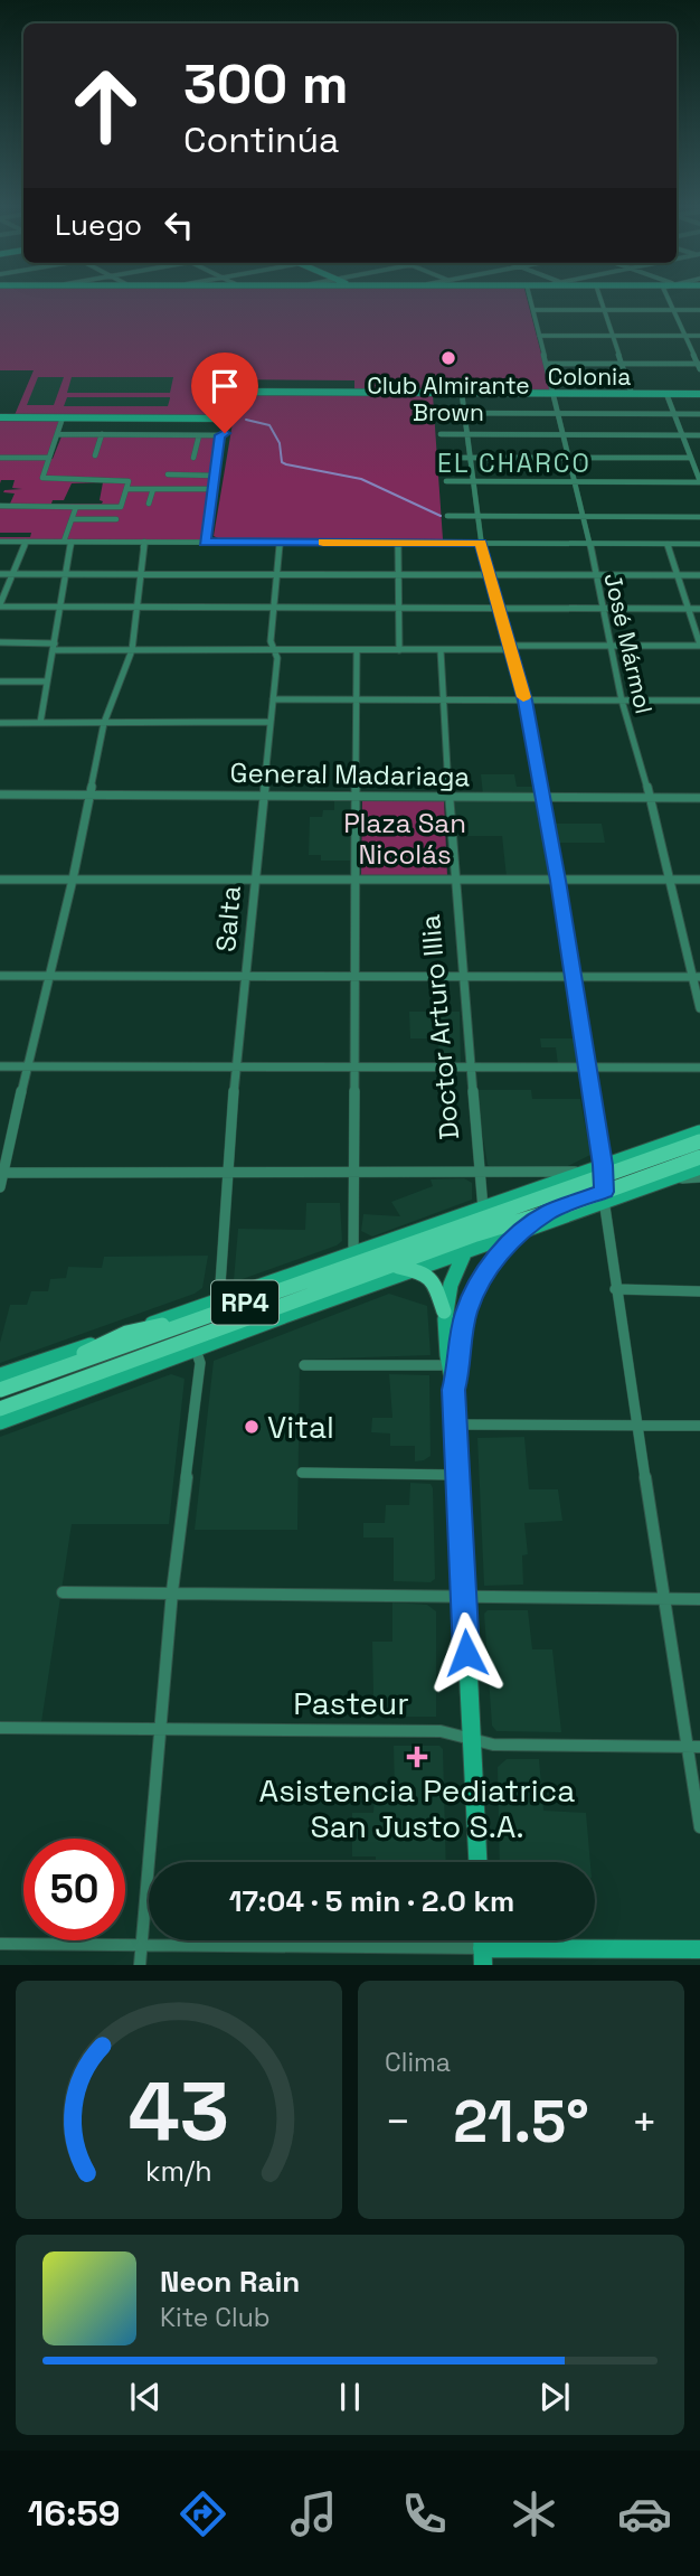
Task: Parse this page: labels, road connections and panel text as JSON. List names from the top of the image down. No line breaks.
{"streets":{"main road":["RP4"],"street":["Colonia","José Mármol","General Madariaga","Salta","Doctor Arturo Illia","Pasteur"]},"crossings":[["Colonia","José Mármol"],["José Mármol","General Madariaga"],["General Madariaga","Salta"],["General Madariaga","Doctor Arturo Illia"],["Salta","RP4"],["Doctor Arturo Illia","RP4"],["Doctor Arturo Illia","Pasteur"]],"districts":["EL CHARCO"],"parks":["Plaza San Nicolás"],"places":{"other":["Club Almirante Brown","Vital"],"health":["Asistencia Pediatrica San Justo S.A."]},"page":{"turn":["300 m","Continúa"],"then":"Luego","limit":"50","trip":"17:04 · 5 min · 2.0 km","tile":"Clima","heat":["−","21.5°","+"],"song":["Neon Rain","Kite Club"],"tabs":"16:59","gauge":["43","km/h"]}}
